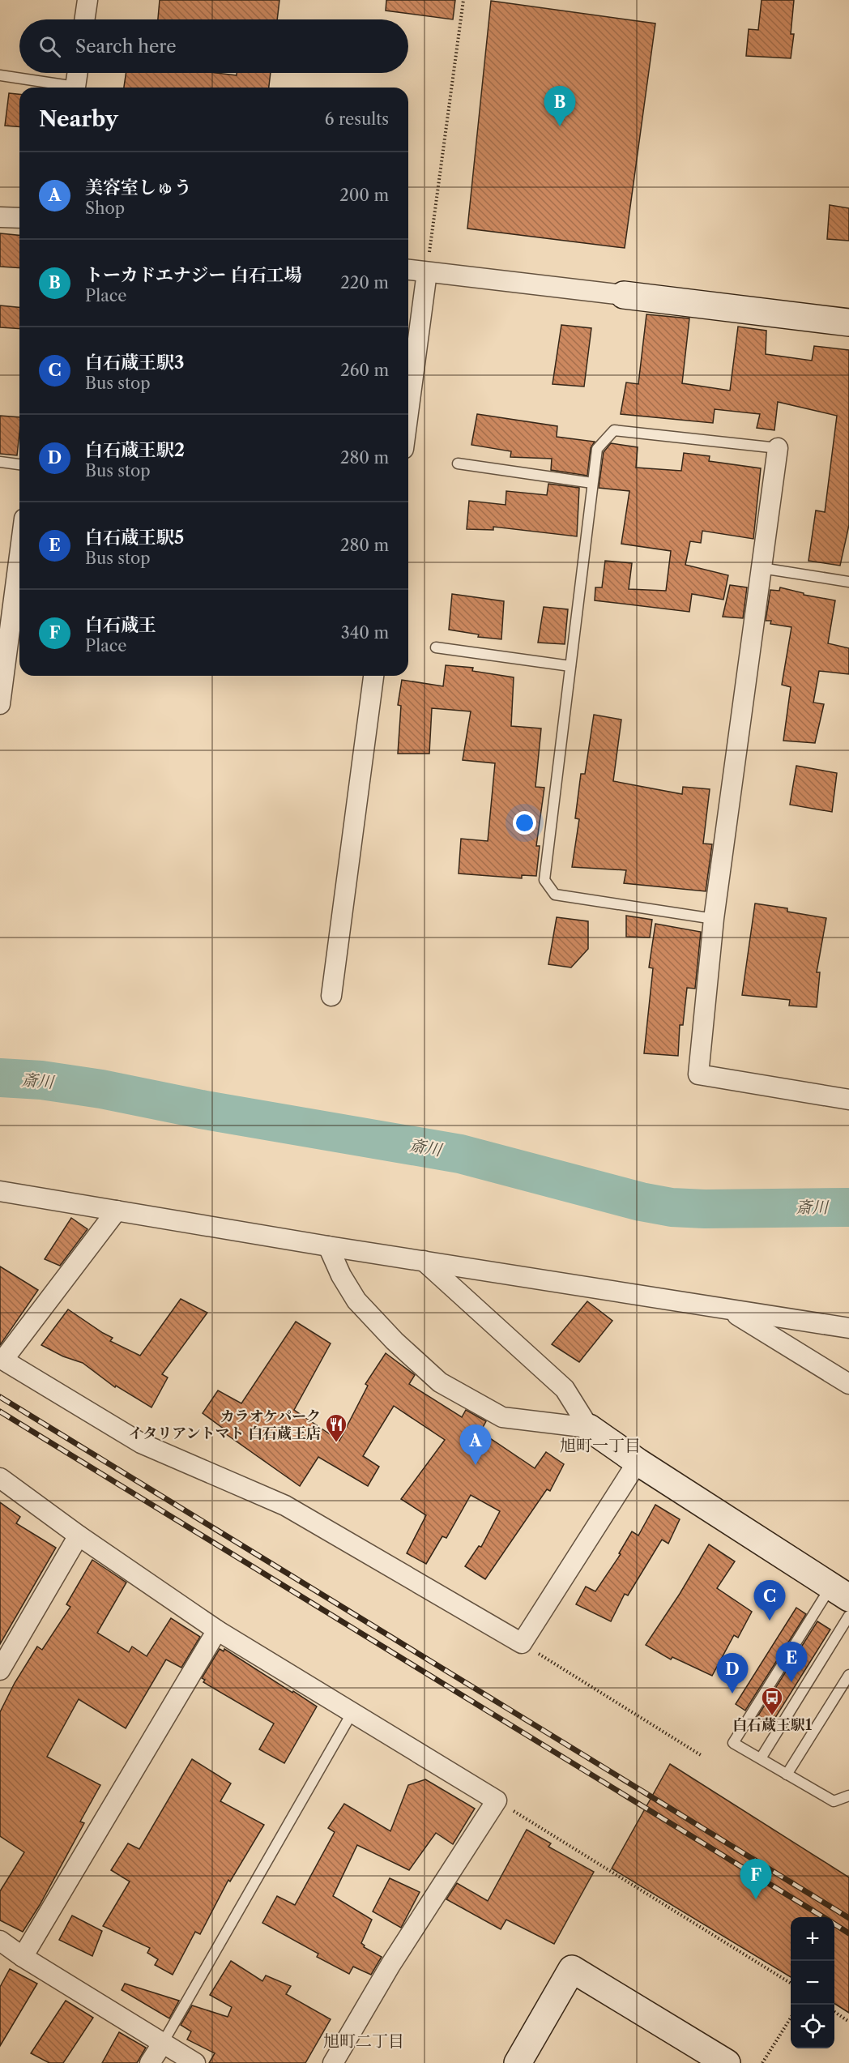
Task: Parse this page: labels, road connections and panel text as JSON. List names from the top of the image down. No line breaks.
{"districts":["旭町一丁目","旭町二丁目"],"water":["斎川"],"places":{"restaurant":["カラオケパーク イタリアントマト 白石蔵王店"],"bus stop":["白石蔵王駅1"]},"page":{"search":"Search here","pins":["B","A","C","E","D","F"],"heading":["Nearby","6 results"],"list":[{"mark":"A","name":"美容室しゅう","note":"Shop","value":"200 m"},{"mark":"B","name":"トーカドエナジー 白石工場","note":"Place","value":"220 m"},{"mark":"C","name":"白石蔵王駅3","note":"Bus stop","value":"260 m"},{"mark":"D","name":"白石蔵王駅2","note":"Bus stop","value":"280 m"},{"mark":"E","name":"白石蔵王駅5","note":"Bus stop","value":"280 m"},{"mark":"F","name":"白石蔵王","note":"Place","value":"340 m"}],"map_buttons":["+","−"]}}
